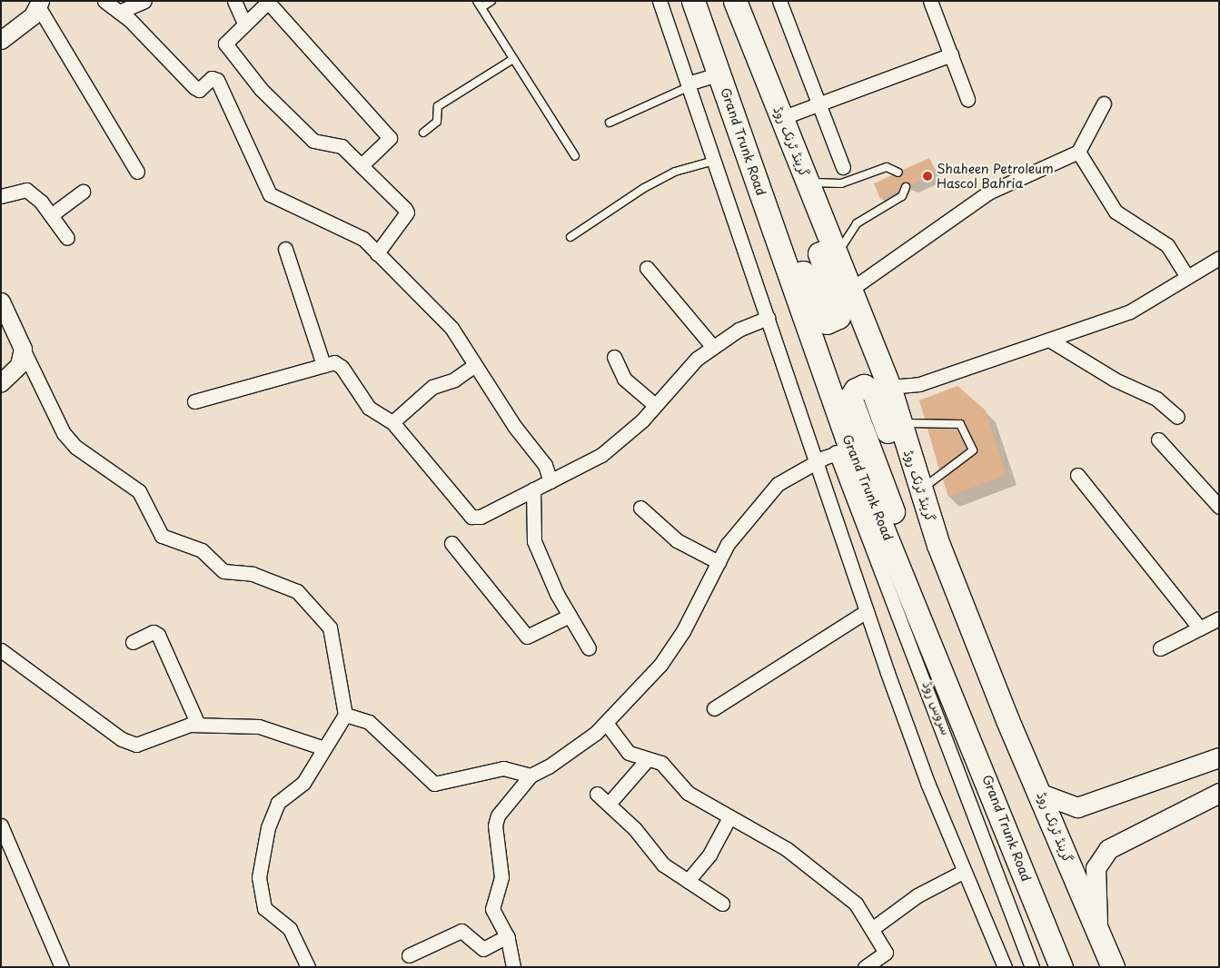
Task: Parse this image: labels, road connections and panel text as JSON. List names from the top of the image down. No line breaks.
{"streets":{"highway":["Grand Trunk Road","گرینڈ ٹرنک روڈ"],"street":["سروس روڈ"]},"crossings":[["Grand Trunk Road","سروس روڈ"]],"places":["Shaheen Petroleum Hascol Bahria"]}
